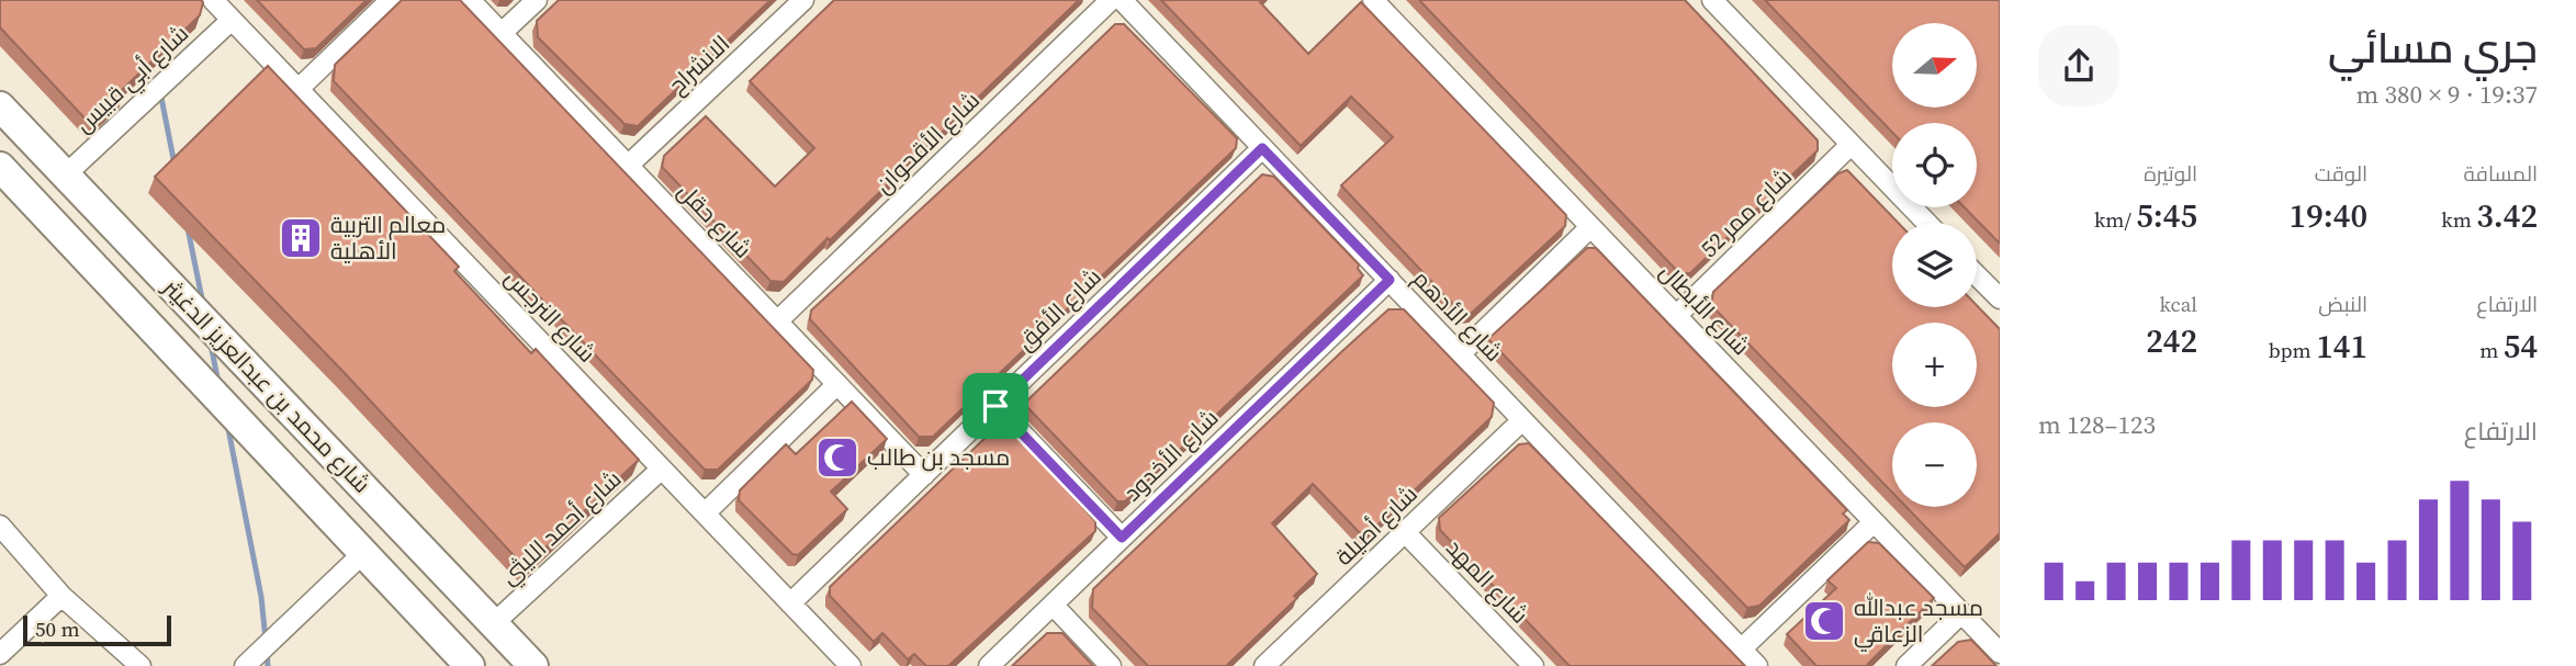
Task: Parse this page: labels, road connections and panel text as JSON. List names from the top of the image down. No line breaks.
{"streets":{"street":["الانشراح","شارع أبي قبيس","شارع الأقحوان","شارع ممر 52","شارع حقل","شارع الأفق","شارع الأبطال","شارع النرجس","شارع الأدهم","شارع محمد بن عبدالعزيز الدغيثر","شارع الأخدود","شارع أصيلة","شارع أحمد الليثي","شارع المهد"]},"crossings":[["الانشراح","شارع حقل"],["شارع أبي قبيس","شارع النرجس"],["شارع أبي قبيس","شارع محمد بن عبدالعزيز الدغيثر"],["شارع الأقحوان","شارع حقل"],["شارع ممر 52","شارع الأبطال"],["شارع حقل","شارع الأفق"],["شارع الأفق","شارع النرجس"],["شارع الأفق","شارع الأدهم"],["شارع النرجس","شارع أحمد الليثي"],["شارع الأدهم","شارع الأخدود"],["شارع الأدهم","شارع أصيلة"],["شارع محمد بن عبدالعزيز الدغيثر","شارع أحمد الليثي"],["شارع أصيلة","شارع المهد"]],"places":{"building":["معالم التربية الأهلية"],"mosque":["مسجد بن طالب","مسجد عبدالله الزعاقي"]},"scale_bar":"50 m","north":"right","page":{"heading":["جري مسائي","19:37 · 9 × 380 m"],"map_buttons":["+","−"],"stats":[["المسافة","3.42 km"],["الوقت","19:40"],["الوتيرة","5:45 /km"],["الارتفاع","54 m"],["النبض","141 bpm"],["kcal","242"]],"chart":["الارتفاع","123–128 m"],"scale":"50 m"}}
